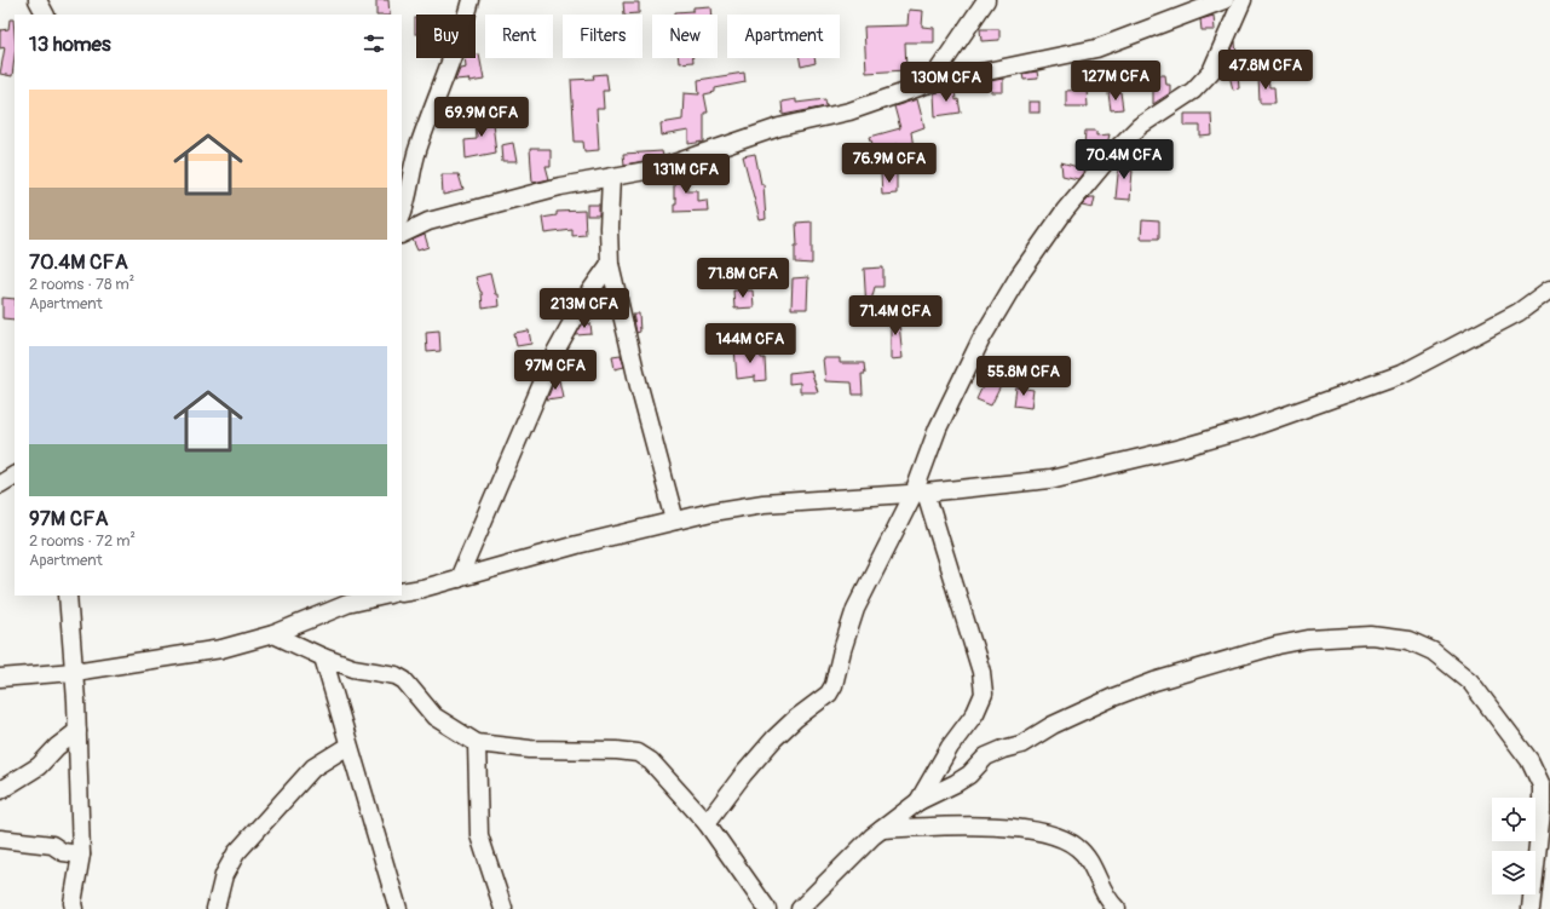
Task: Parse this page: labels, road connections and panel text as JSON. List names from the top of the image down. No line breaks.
{"page":{"chip":["Buy","Rent","Filters","New","Apartment"],"heading":"13 homes","price":["47.8M CFA","127M CFA","130M CFA","69.9M CFA","70.4M CFA","76.9M CFA","131M CFA","71.8M CFA","213M CFA","71.4M CFA","144M CFA","97M CFA","55.8M CFA"],"list":[{"name":"70.4M CFA","note":"2 rooms · 78 m² · Apartment"},{"name":"97M CFA","note":"2 rooms · 72 m² · Apartment"}]}}
